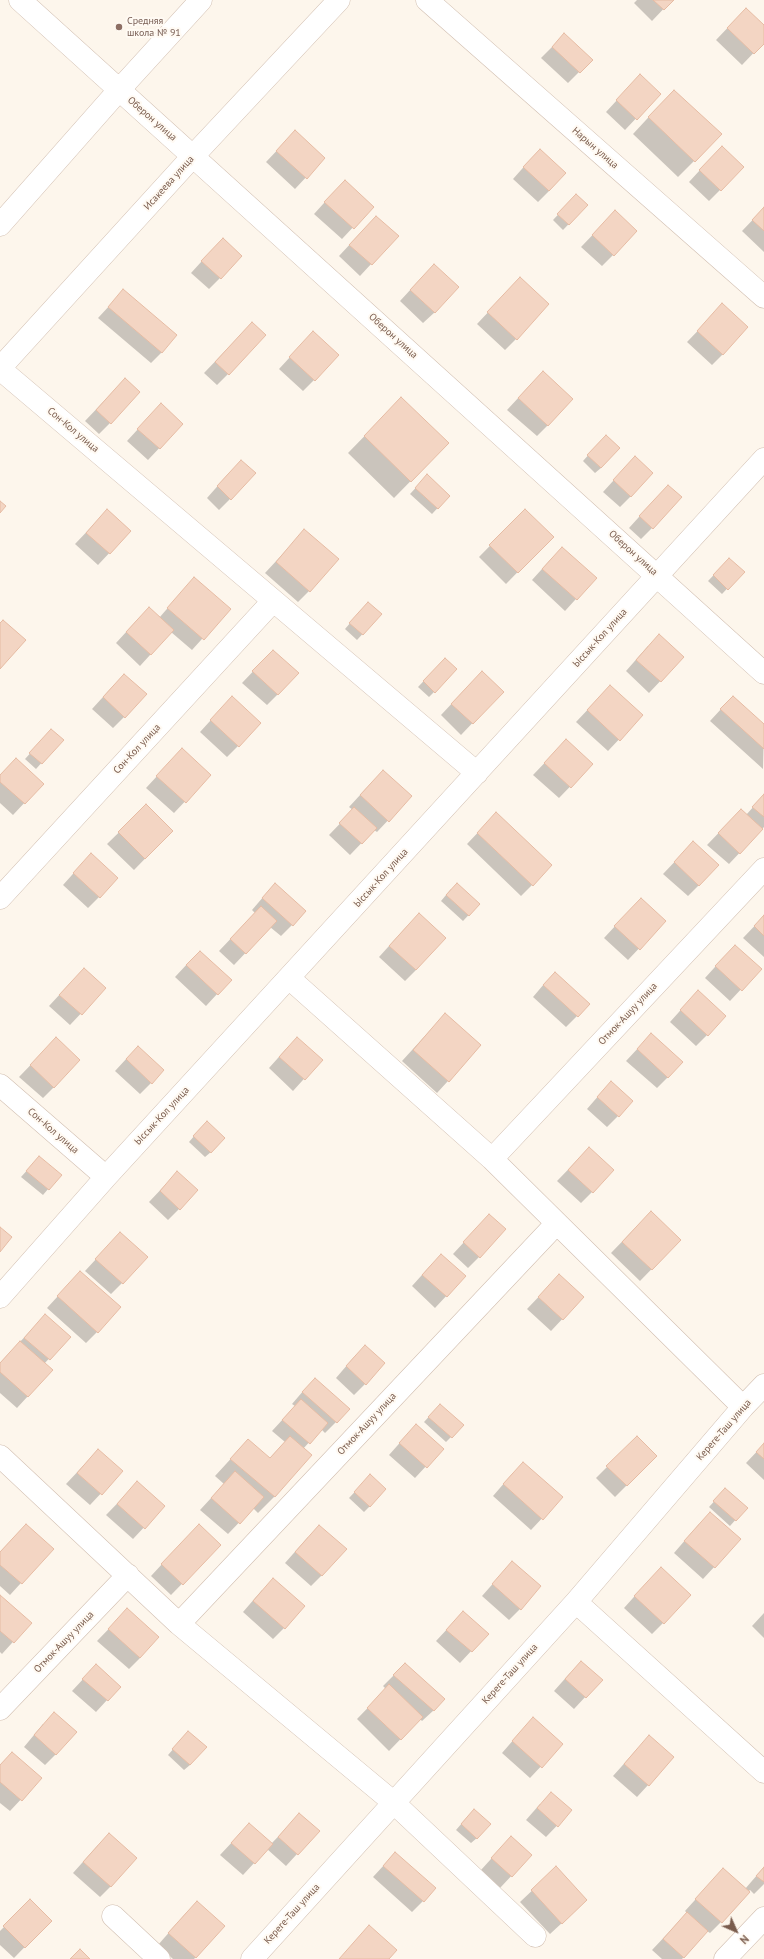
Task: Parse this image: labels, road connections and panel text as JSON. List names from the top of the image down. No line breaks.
{"streets":{"street":["Оберон улица","Нарын улица","Исакеева улица","Сон-Кол улица","Ыссык-Кол улица","Отмок-Ашуу улица","Кереге-Таш улица"]},"crossings":[["Оберон улица","Исакеева улица"],["Оберон улица","Ыссык-Кол улица"],["Исакеева улица","Сон-Кол улица"],["Сон-Кол улица","Ыссык-Кол улица"]],"places":["Средняя школа № 91"],"north":"bottom right"}
